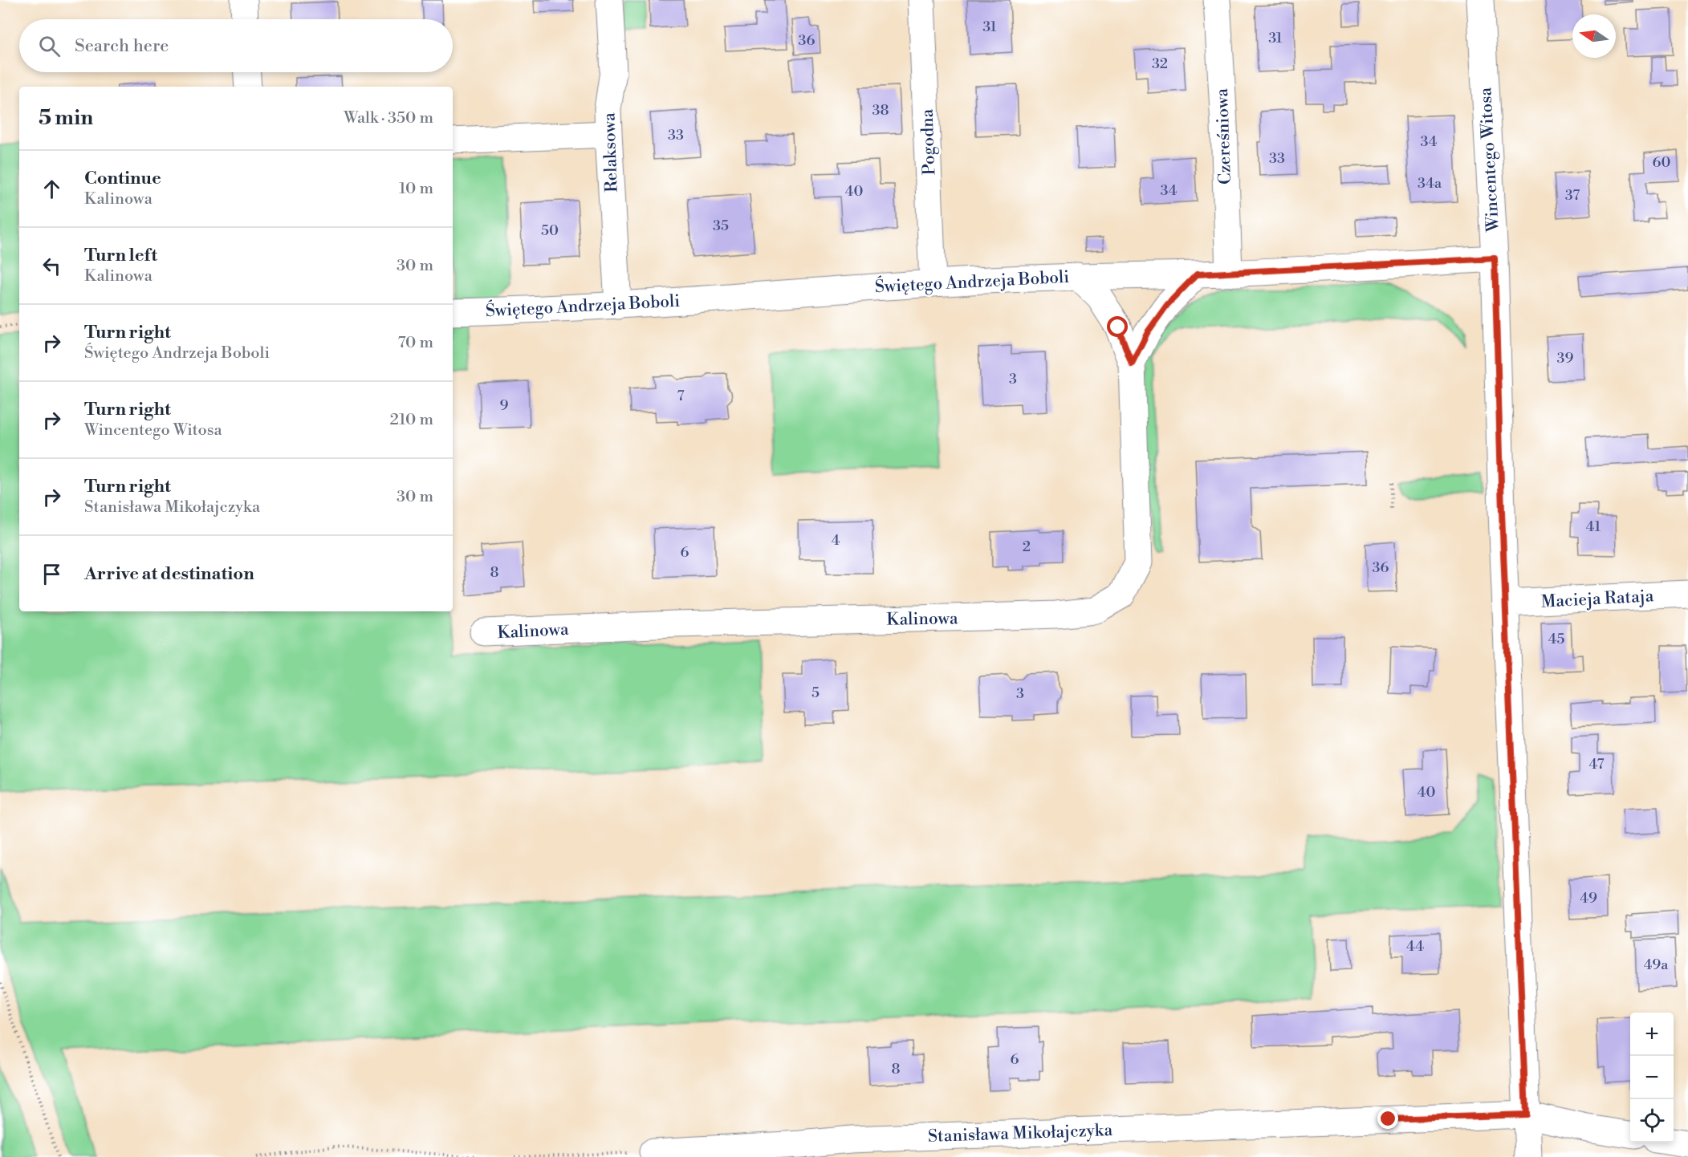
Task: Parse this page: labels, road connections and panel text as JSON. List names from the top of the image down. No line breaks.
{"streets":{"street":["Czereśniowa","Pogodna","Relaksowa","Wincentego Witosa","Świętego Andrzeja Boboli","Macieja Rataja","Kalinowa","Stanisława Mikołajczyka"]},"crossings":[["Czereśniowa","Świętego Andrzeja Boboli"],["Pogodna","Świętego Andrzeja Boboli"],["Relaksowa","Świętego Andrzeja Boboli"],["Wincentego Witosa","Świętego Andrzeja Boboli"],["Wincentego Witosa","Macieja Rataja"],["Wincentego Witosa","Stanisława Mikołajczyka"],["Świętego Andrzeja Boboli","Kalinowa"]],"house_numbers":["31","31","36","32","38","33","34","33","60","34a","34","40","37","35","50","39","3","7","9","41","4","2","6","36","8","45","5","3","47","40","49","44","49a","6","8"],"north":"left","page":{"search":"Search here","heading":["5 min","Walk · 350 m"],"list":[["Continue","Kalinowa","10 m"],["Turn left","Kalinowa","30 m"],["Turn right","Świętego Andrzeja Boboli","70 m"],["Turn right","Wincentego Witosa","210 m"],["Turn right","Stanisława Mikołajczyka","30 m"],"Arrive at destination"],"map_buttons":["+","−"]}}
